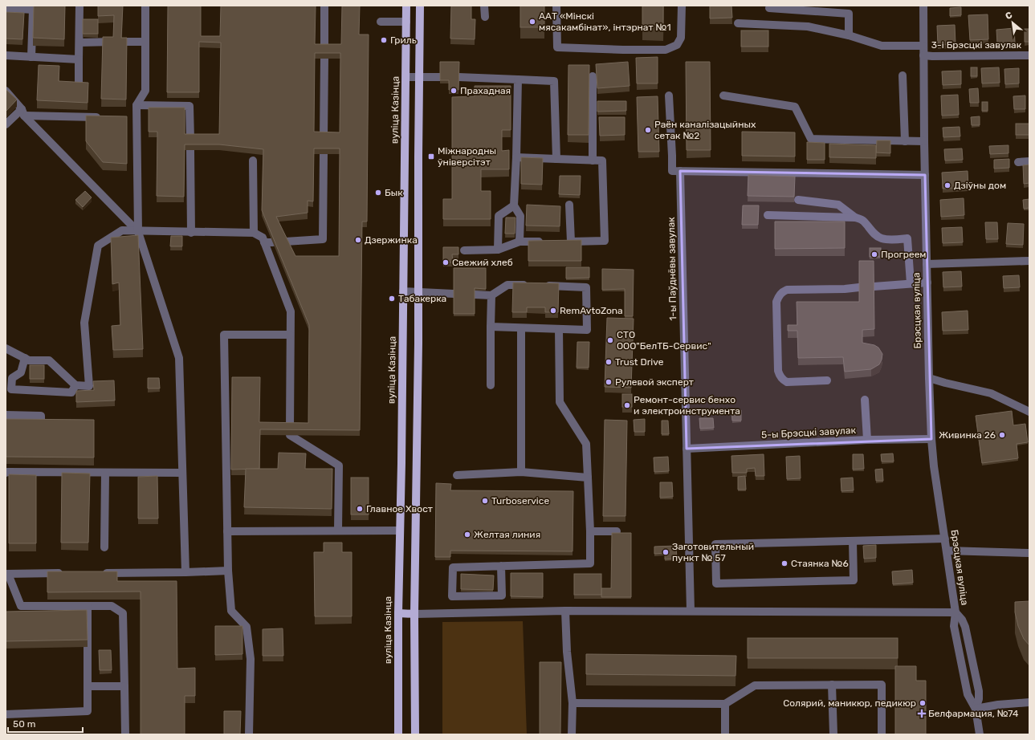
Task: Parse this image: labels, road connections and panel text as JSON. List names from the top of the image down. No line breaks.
{"streets":{"main road":["вуліца Казінца"],"street":["3-і Брэсцкі завулак","1-ы Паўднёвы завулак","Брэсцкая вуліца","5-ы Брэсцкі завулак"]},"crossings":[["3-і Брэсцкі завулак","Брэсцкая вуліца"],["1-ы Паўднёвы завулак","5-ы Брэсцкі завулак"],["Брэсцкая вуліца","5-ы Брэсцкі завулак"]],"places":{"other":["ААТ «Мінскі мясакамбінат», інтэрнат №1","Гриль","Прахадная","Раён каналізацыйных сетак №2","Дзіўны дом","Бык","Дзержинка","Прогреем","Свежий хлеб","Табакерка","RemAvtoZona","СТО ООО\"БелТБ-Сервис\"","Trust Drive","Рулевой эксперт","Ремонт-сервис бенхо и электроинструмента","Живинка 26","Turboservice","Главное Хвост","Желтая линия","Заготовительный пункт № 57","Стаянка №6","Солярий, маникюр, педикюр"],"transit":["Міжнародны ўніверсітэт"],"health":["Белфармация, №74"]},"scale_bar":"50 m","north":"top left"}
